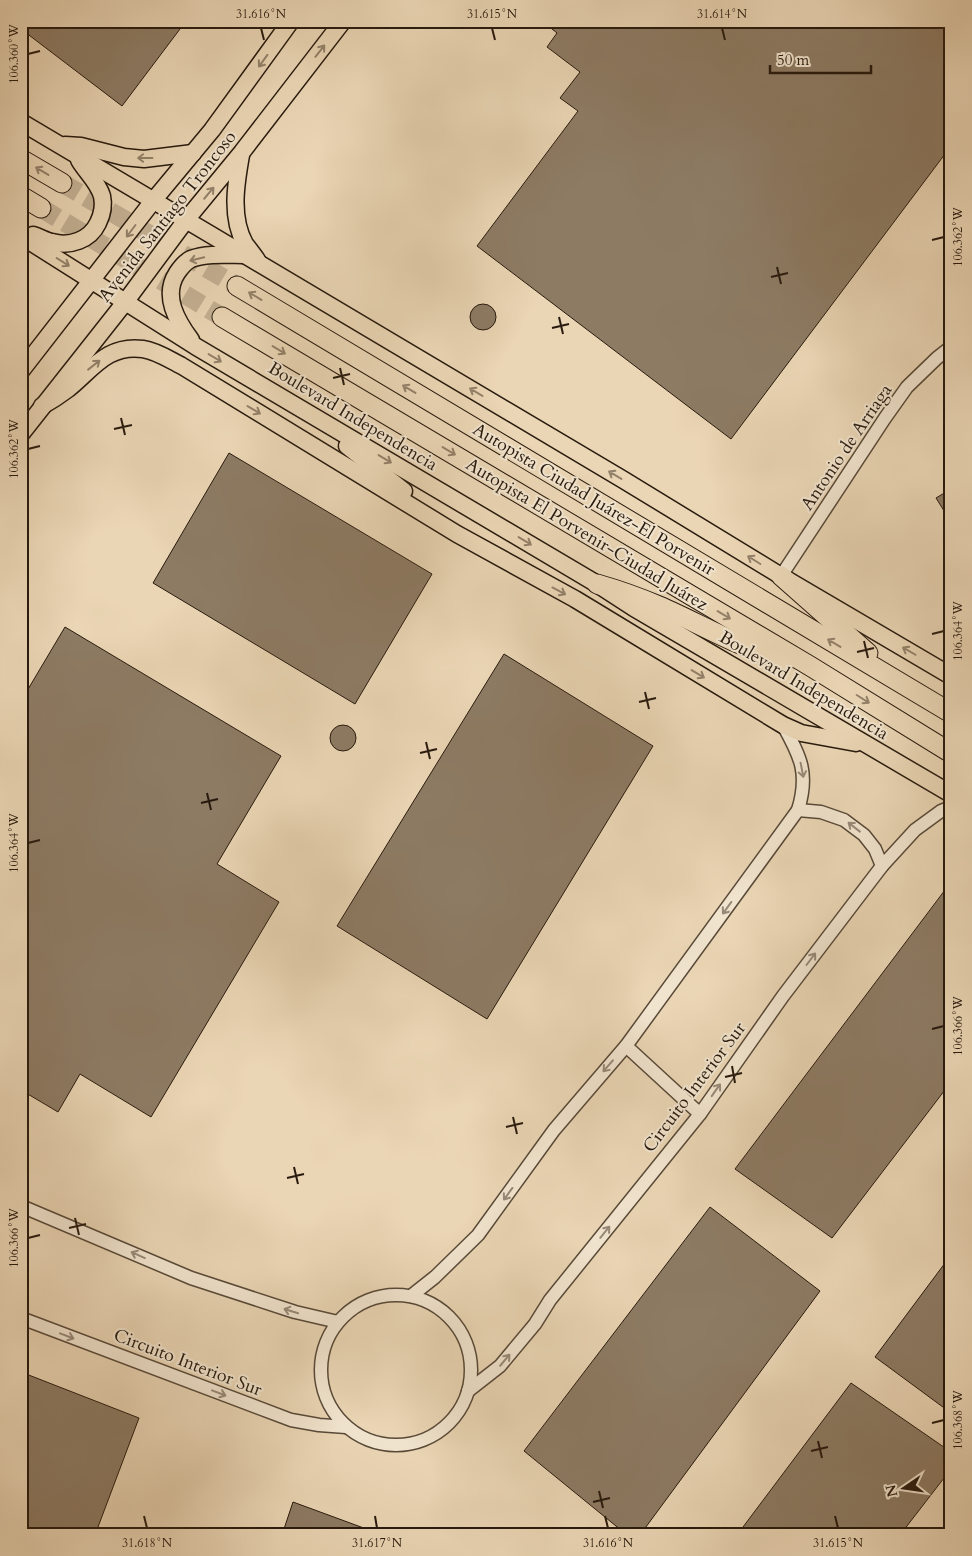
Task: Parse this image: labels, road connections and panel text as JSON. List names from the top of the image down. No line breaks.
{"streets":{"highway":["Autopista Ciudad Juárez-El Porvenir","Autopista El Porvenir-Ciudad Juárez"],"main road":["Avenida Santiago Troncoso","Boulevard Independencia"],"street":["Antonio de Arriaga","Circuito Interior Sur"]},"crossings":[["Avenida Santiago Troncoso","Boulevard Independencia"]],"scale_bar":"50 m","north":"left","coordinates":["31.616°N","31.615°N","31.614°N","106.360°W","106.362°W","106.364°W","106.366°W","106.368°W","31.618°N","31.617°N"]}
